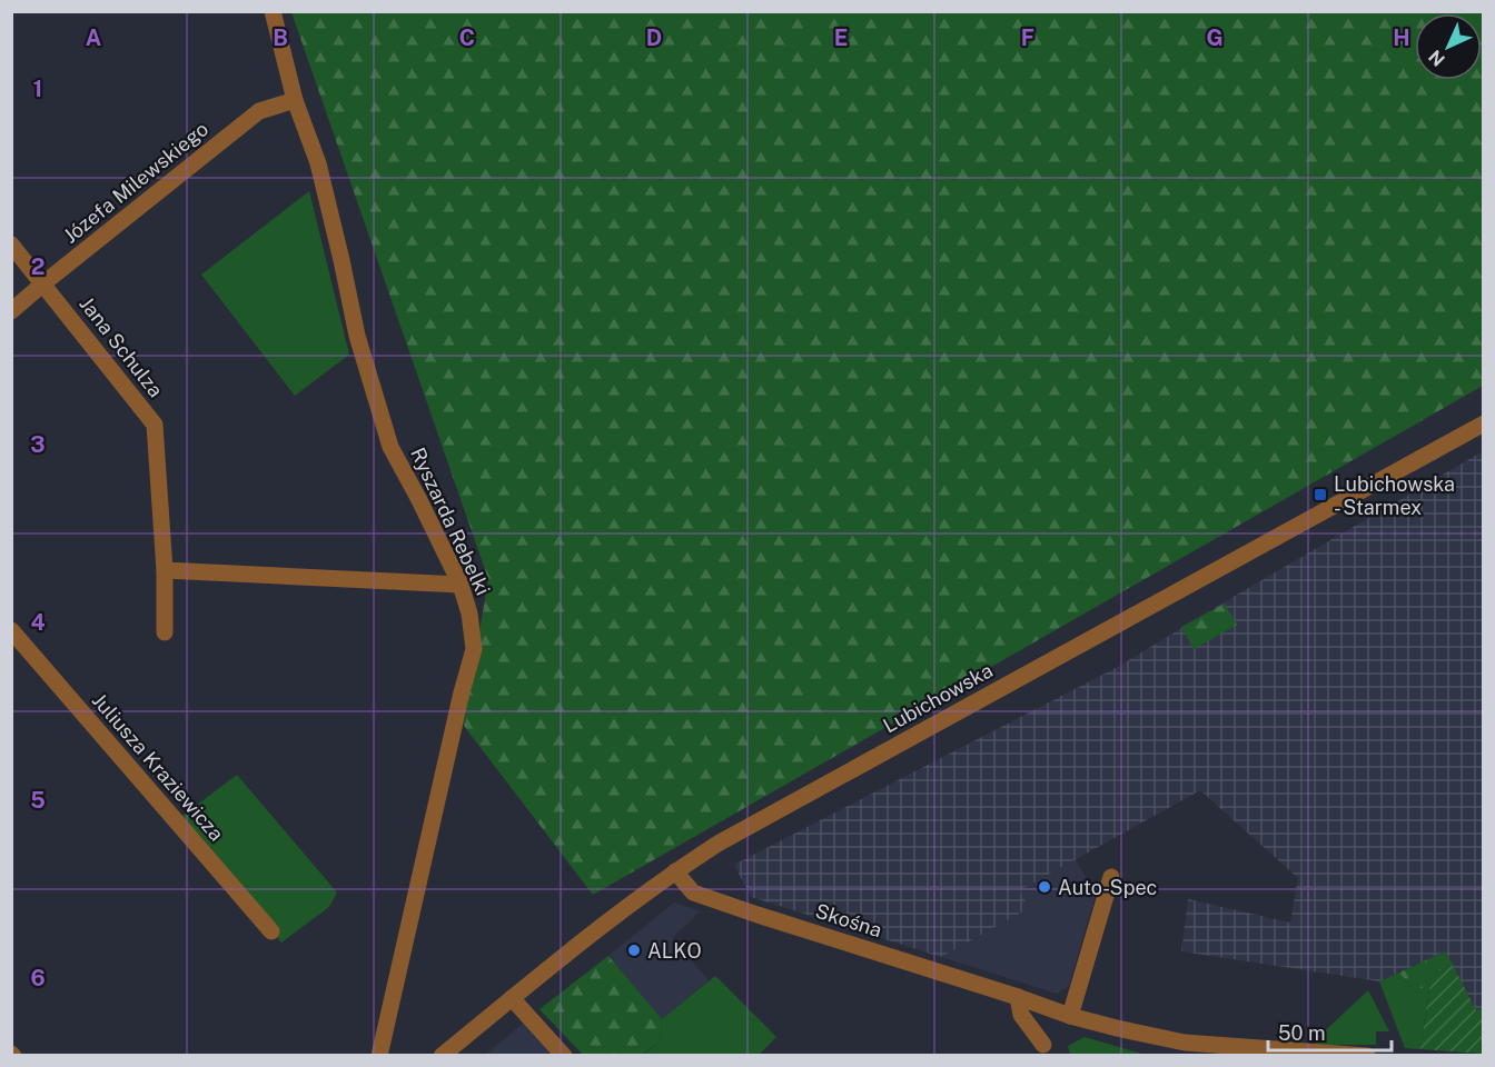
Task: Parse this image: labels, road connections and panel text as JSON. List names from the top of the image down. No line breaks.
{"streets":{"street":["Józefa Milewskiego","Jana Schulza","Ryszarda Rebelki","Lubichowska","Juliusza Kraziewicza","Skośna"]},"crossings":[["Józefa Milewskiego","Jana Schulza"],["Józefa Milewskiego","Ryszarda Rebelki"],["Lubichowska","Skośna"]],"places":{"transit":["Lubichowska - Starmex"],"other":["Auto-Spec","ALKO"]},"scale_bar":"50 m","north":"bottom left","grid":{"columns":["A","B","C","D","E","F","G","H"],"rows":["1","2","3","4","5","6"]}}
